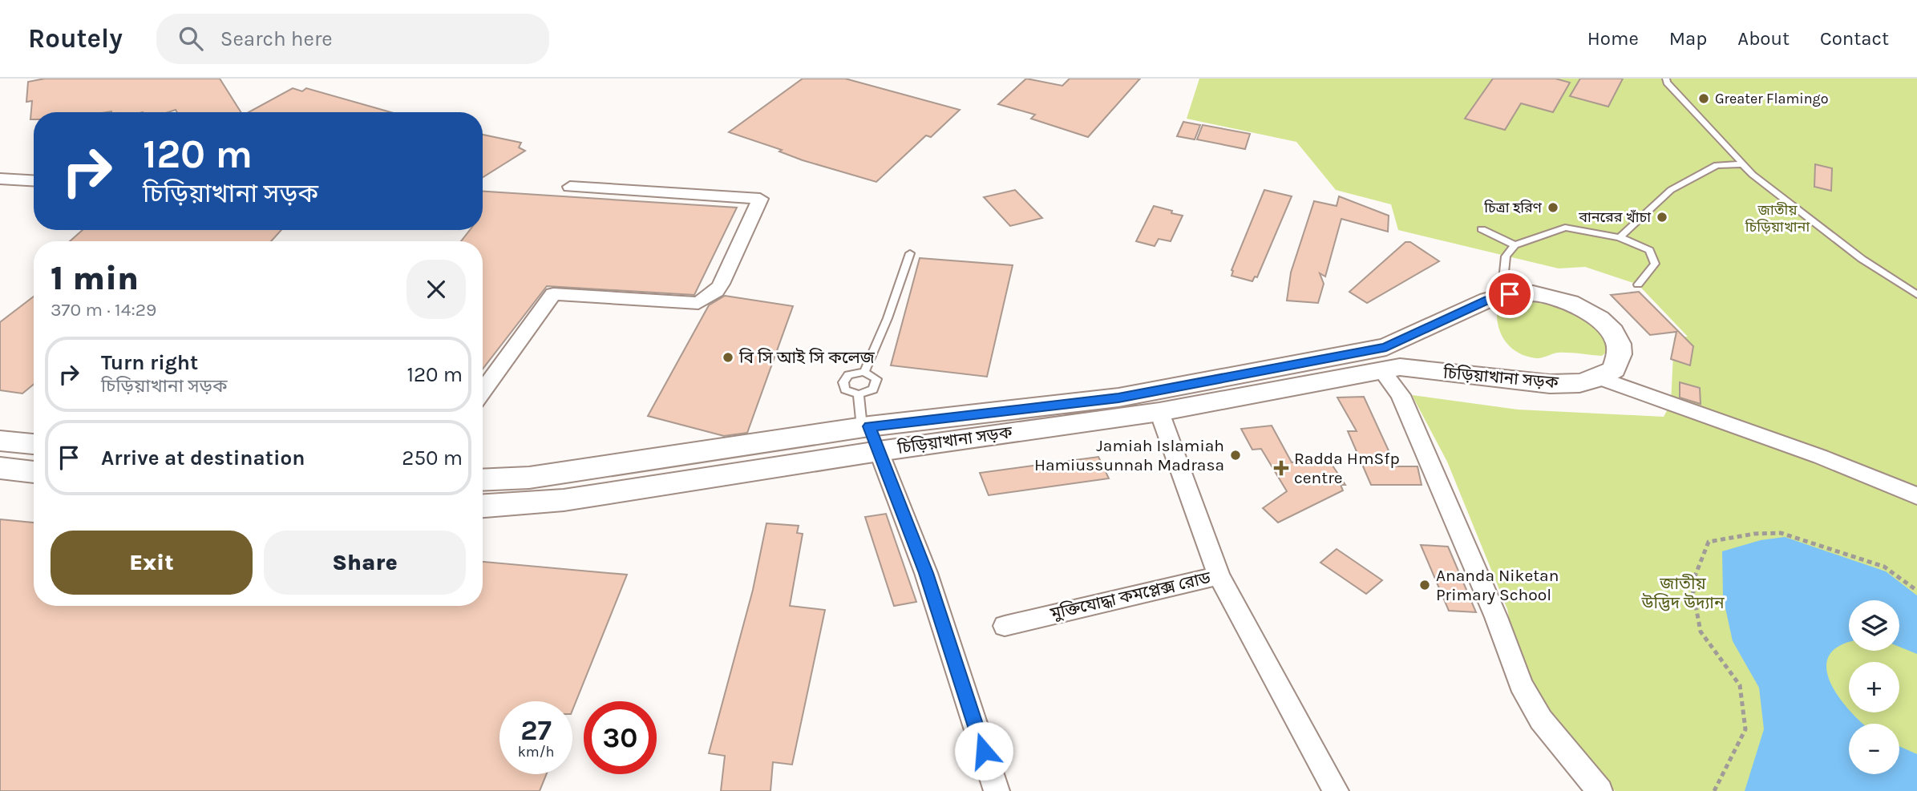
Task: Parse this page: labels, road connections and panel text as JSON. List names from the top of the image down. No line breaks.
{"streets":{"main road":["চিড়িয়াখানা সড়ক"],"street":["মুক্তিযোদ্ধা কমপ্লেক্স রোড"]},"crossings":[["চিড়িয়াখানা সড়ক","মুক্তিযোদ্ধা কমপ্লেক্স রোড"]],"parks":["জাতীয় চিড়িয়াখানা","জাতীয় উদ্ভিদ উদ্যান"],"places":{"other":["Greater Flamingo","চিত্রা হরিণ","বানরের খাঁচা","বি সি আই সি কলেজ","Jamiah Islamiah Hamiussunnah Madrasa","Ananda Niketan Primary School"],"health":["Radda HmSfp centre"]},"page":{"header":"Routely","search":"Search here","nav":["Home","Map","About","Contact"],"turn":["120 m","চিড়িয়াখানা সড়ক"],"heading":["1 min","370 m · 14:29"],"list":[{"name":"Turn right","note":"চিড়িয়াখানা সড়ক","value":"120 m"},{"name":"Arrive at destination","value":"250 m"}],"buttons":["Exit","Share"],"map_buttons":["+","−"],"speed":"27 km/h","limit":"30"}}
